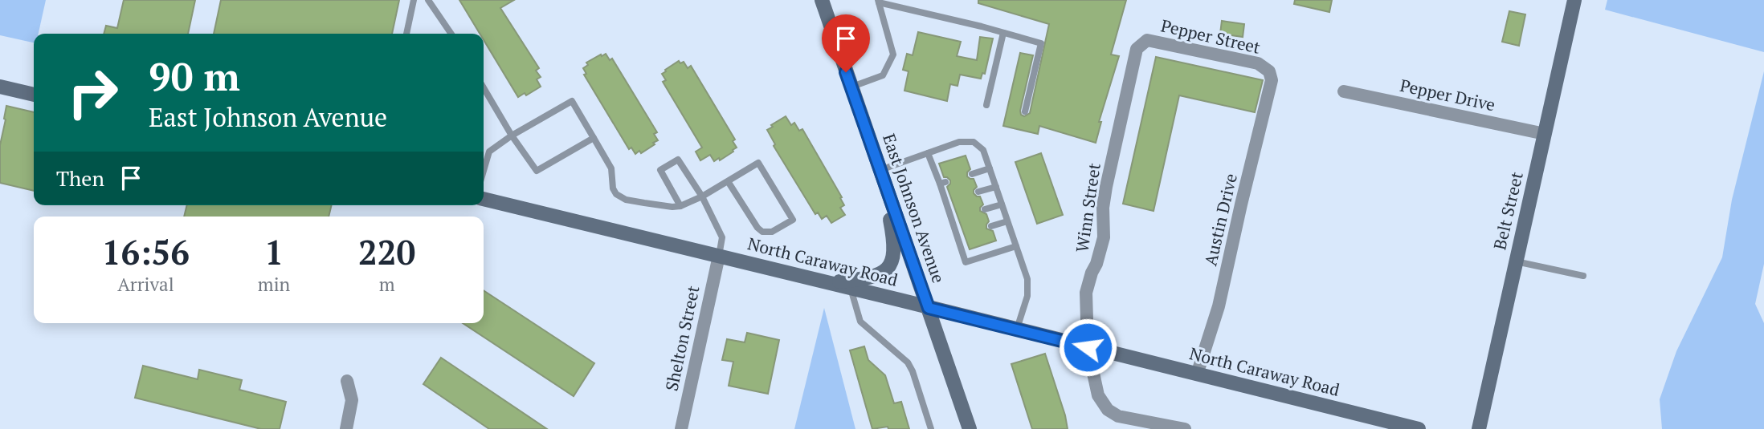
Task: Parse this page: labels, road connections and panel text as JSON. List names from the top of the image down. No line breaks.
{"streets":{"street":["Pepper Street","Pepper Drive","Winn Street","East Johnson Avenue","Belt Street","Austin Drive","North Caraway Road","Shelton Street"]},"crossings":[["Pepper Street","Winn Street"],["Pepper Street","Austin Drive"],["Pepper Drive","Belt Street"],["Winn Street","North Caraway Road"],["East Johnson Avenue","North Caraway Road"],["Austin Drive","North Caraway Road"],["North Caraway Road","Shelton Street"]],"page":{"turn":["90 m","East Johnson Avenue"],"then":"Then","eta":["16:56","Arrival","1","min","220","m"]}}
